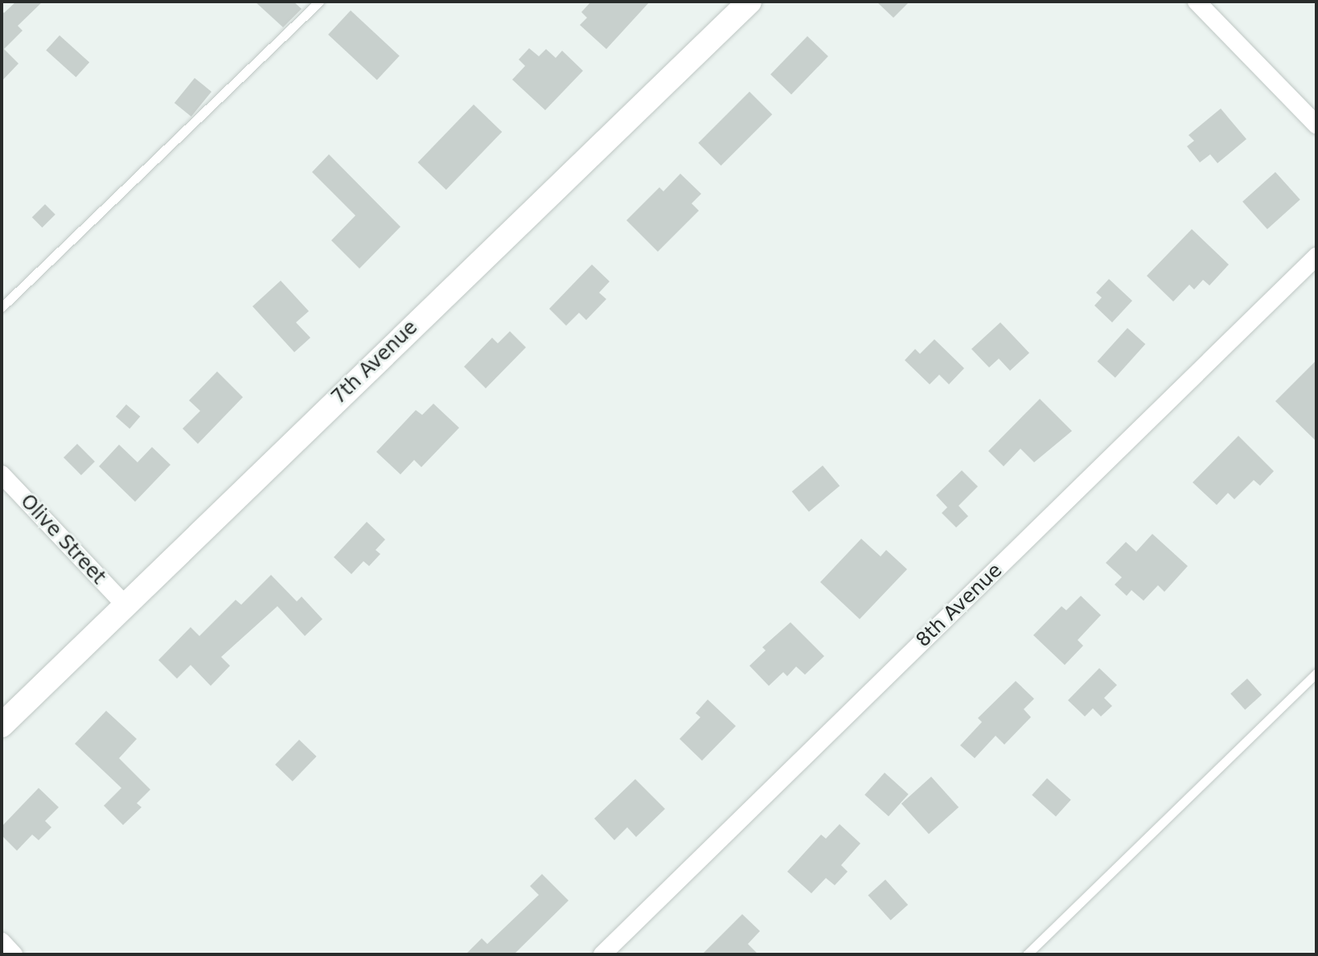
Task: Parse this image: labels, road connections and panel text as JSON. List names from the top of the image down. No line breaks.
{"streets":{"street":["7th Avenue","Olive Street","8th Avenue"]},"crossings":[["7th Avenue","Olive Street"]]}
